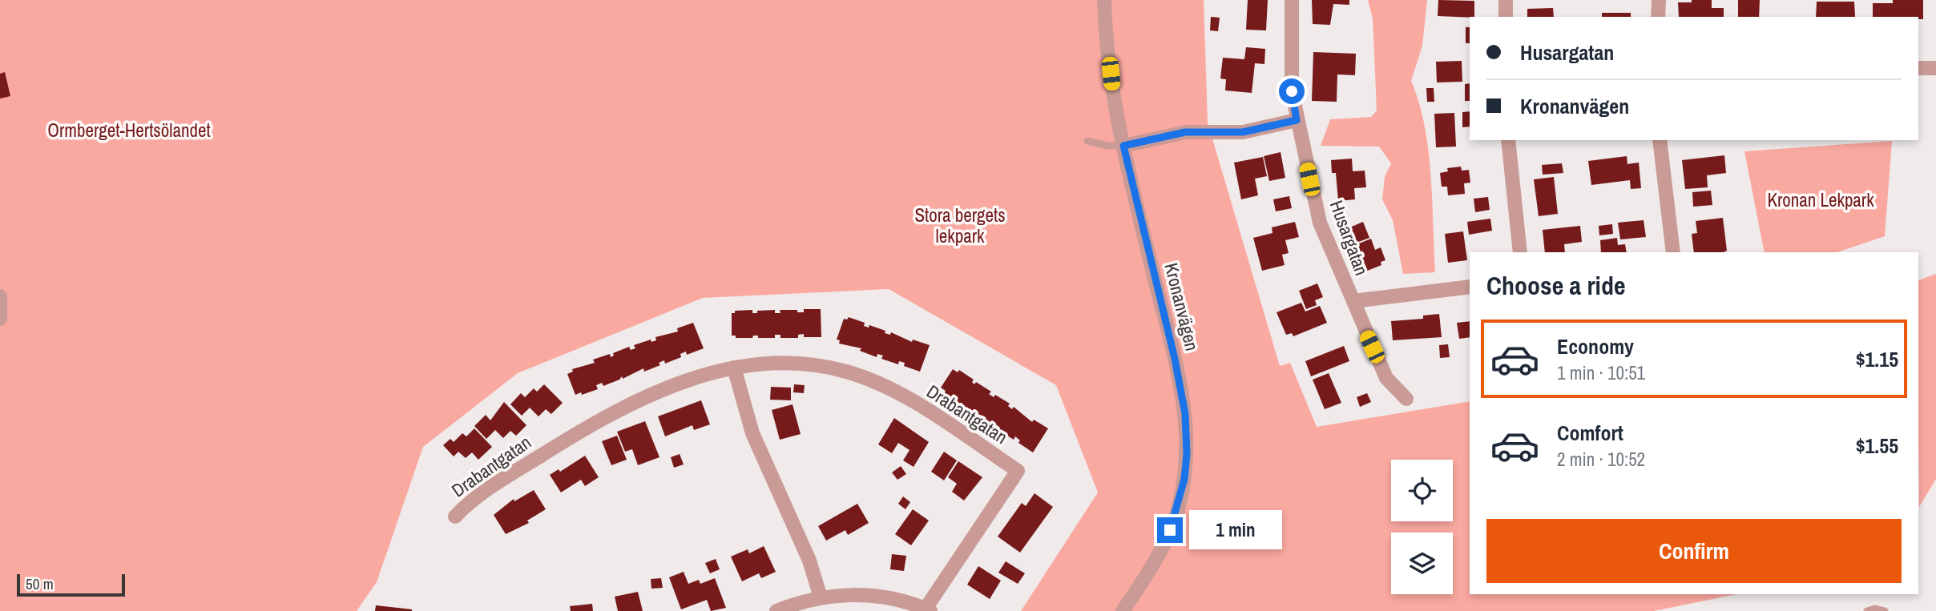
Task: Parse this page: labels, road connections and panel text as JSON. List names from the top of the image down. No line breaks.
{"streets":{"street":["Husargatan","Kronanvägen","Drabantgatan"]},"parks":["Ormberget-Hertsölandet","Kronan Lekpark","Stora bergets lekpark"],"scale_bar":"50 m","page":{"banner":["Husargatan","Kronanvägen"],"heading":"Choose a ride","list":[{"name":"Economy","note":"1 min · 10:51","value":"$1.15"},{"name":"Comfort","note":"2 min · 10:52","value":"$1.55"}],"buttons":"Confirm","bubble":"1 min","scale":"50 m"}}
